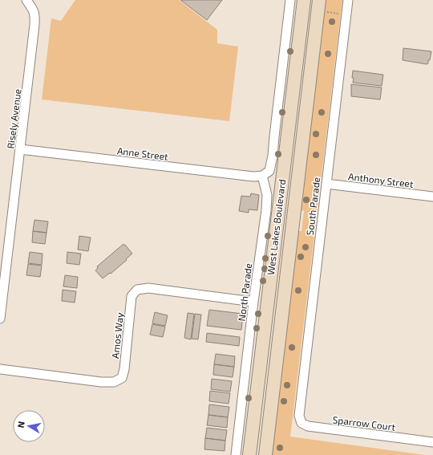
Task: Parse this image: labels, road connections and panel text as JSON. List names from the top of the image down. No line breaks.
{"streets":{"main road":["West Lakes Boulevard"],"street":["Risely Avenue","Anne Street","Anthony Street","South Parade","North Parade","Amos Way","Sparrow Court"]},"crossings":[["Risely Avenue","Anne Street"],["Anne Street","North Parade"],["Anthony Street","South Parade"],["South Parade","Sparrow Court"],["North Parade","Amos Way"]],"north":"left"}
